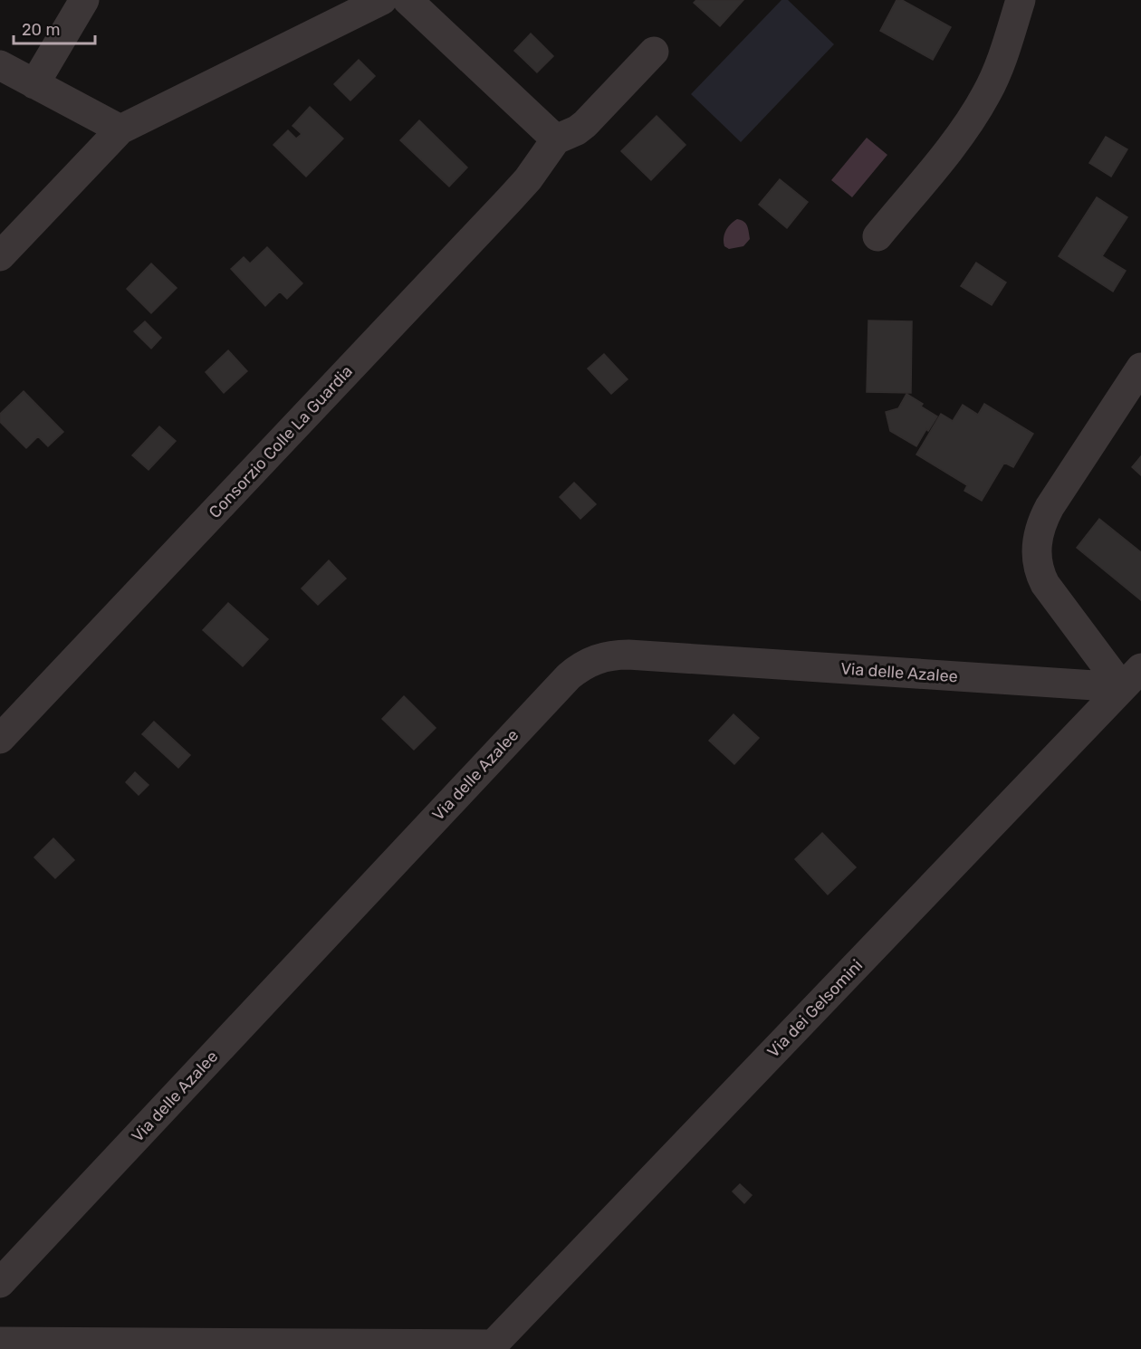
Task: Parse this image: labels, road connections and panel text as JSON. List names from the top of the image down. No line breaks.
{"streets":{"street":["Consorzio Colle La Guardia","Via delle Azalee","Via dei Gelsomini"]},"crossings":[["Via delle Azalee","Via dei Gelsomini"]],"scale_bar":"20 m"}
